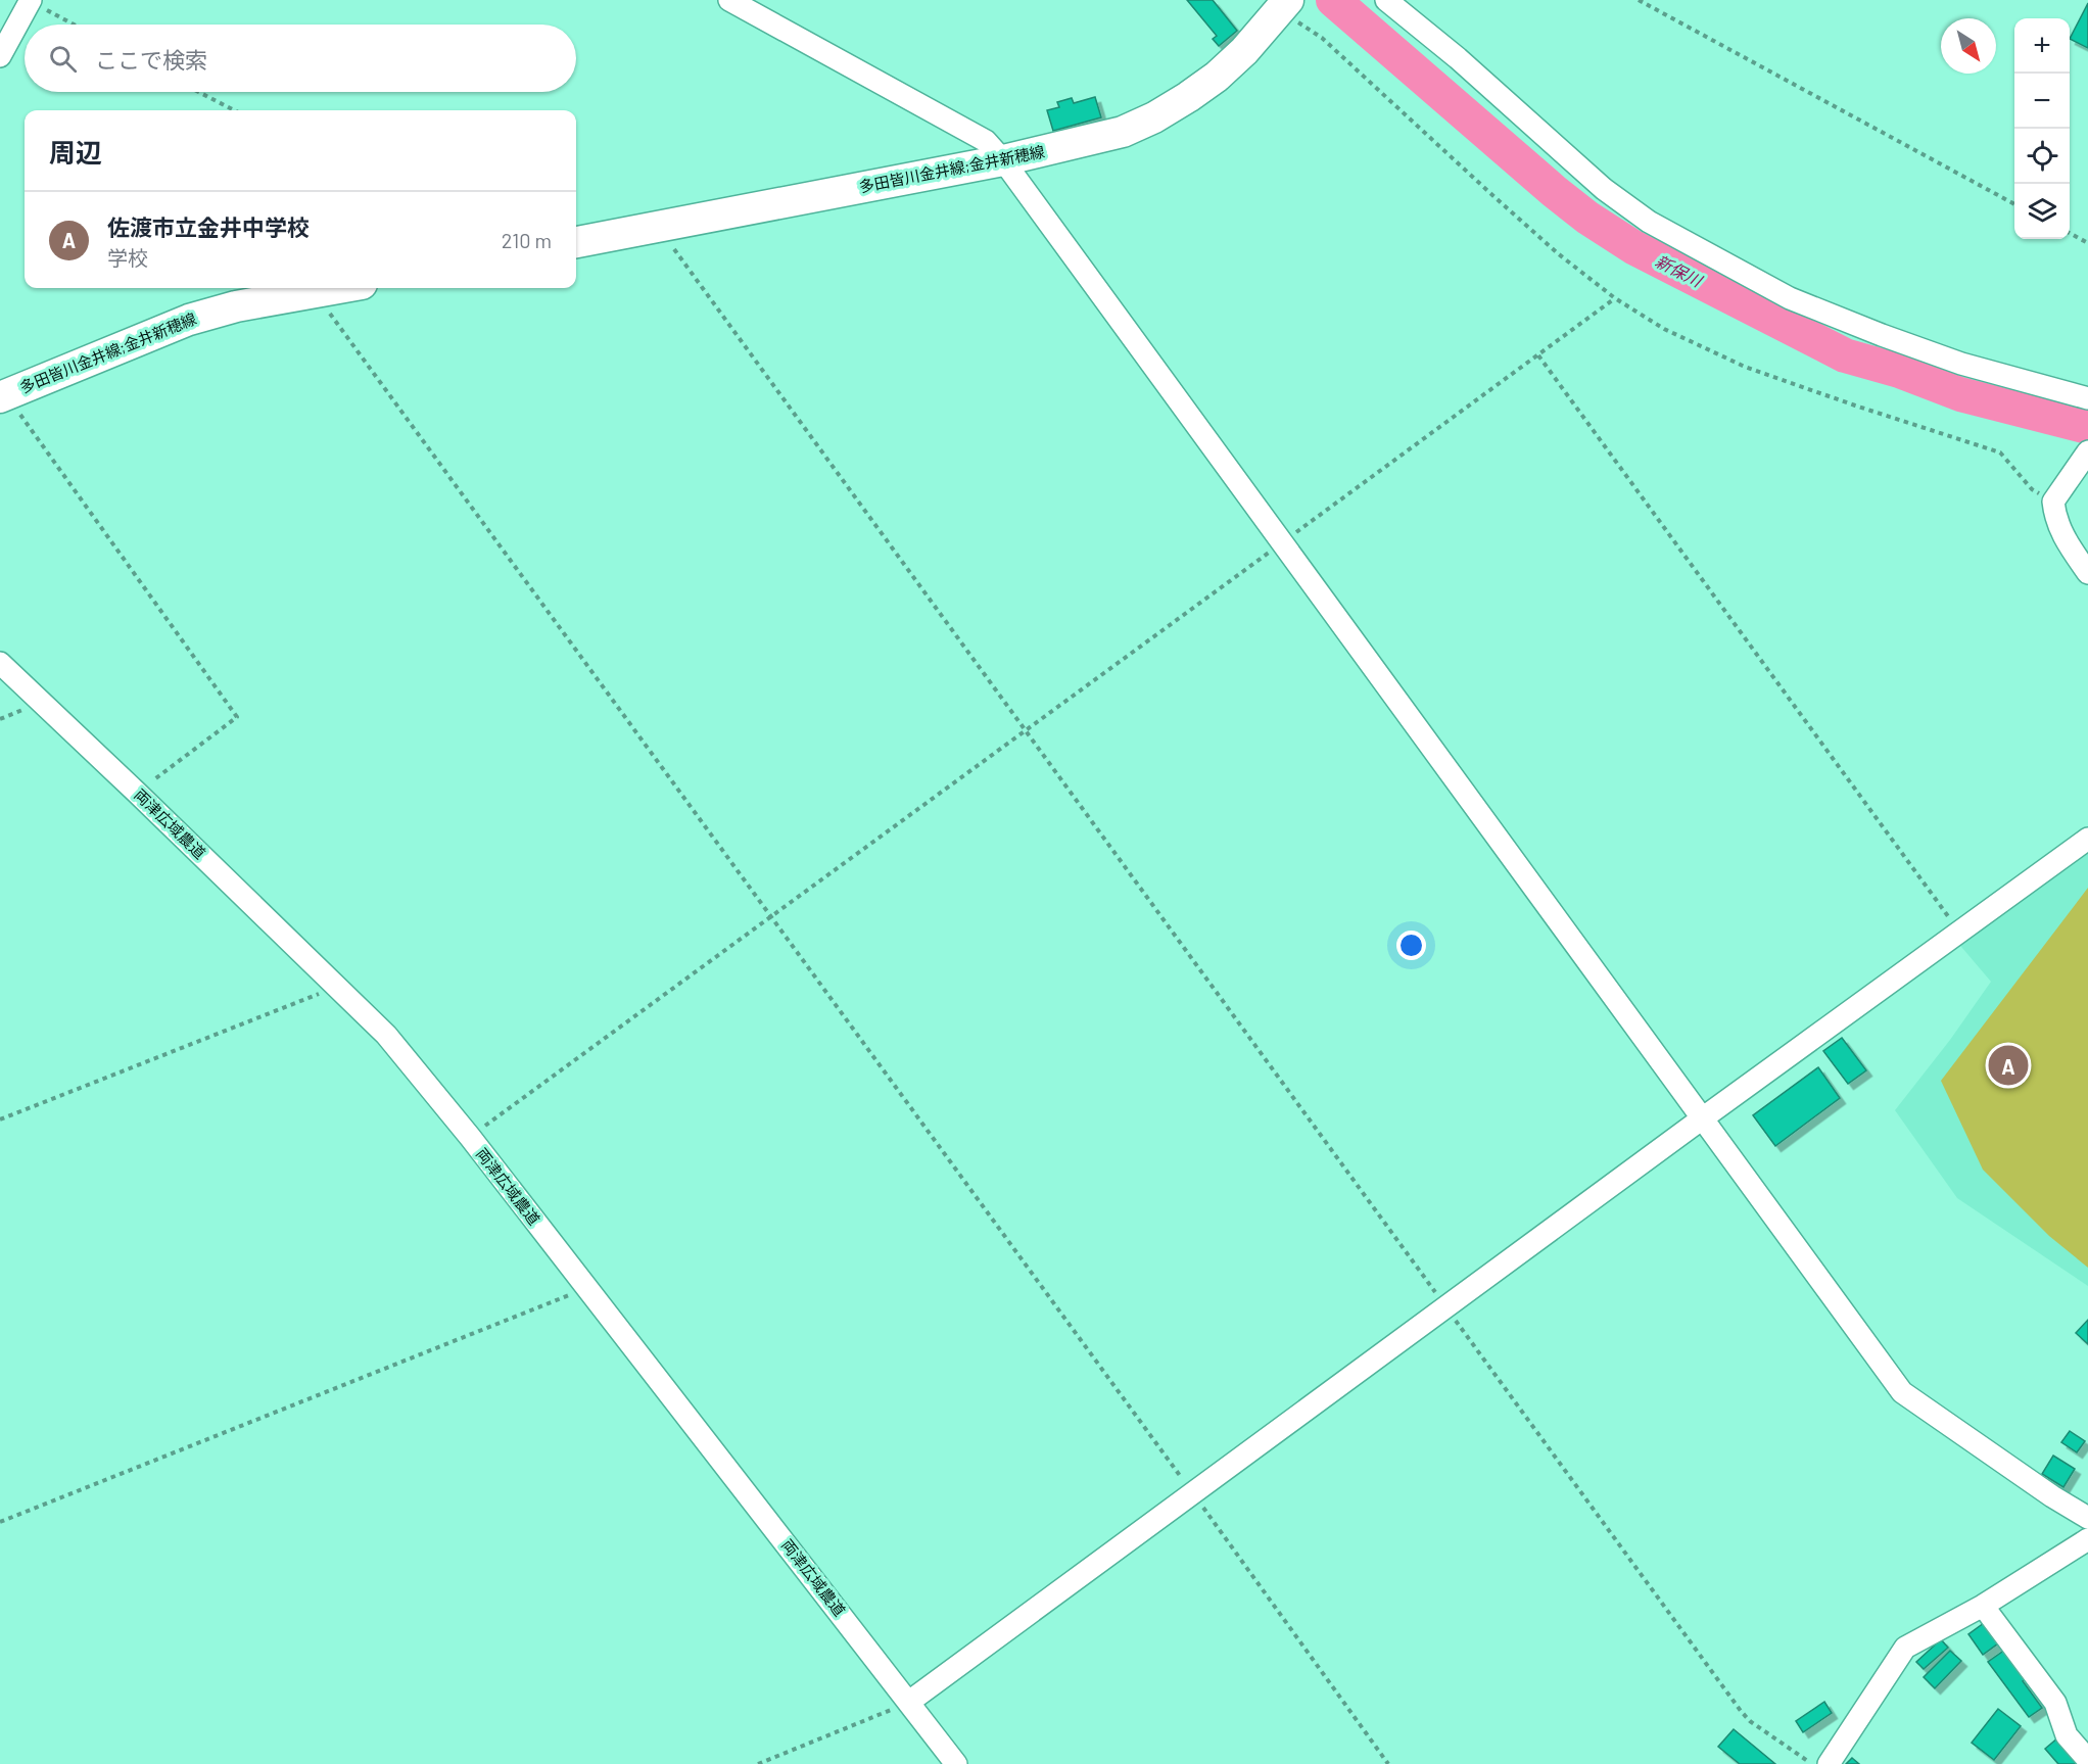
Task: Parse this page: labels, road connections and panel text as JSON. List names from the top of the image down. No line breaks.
{"streets":{"main road":["多田皆川金井線;金井新穂線"],"street":["両津広域農道"]},"water":["新保川"],"north":"bottom right","page":{"map_buttons":["+","−"],"search":"ここで検索","heading":"周辺","list":[{"mark":"A","name":"佐渡市立金井中学校","note":"学校","value":"210 m"}],"pins":"A"}}
